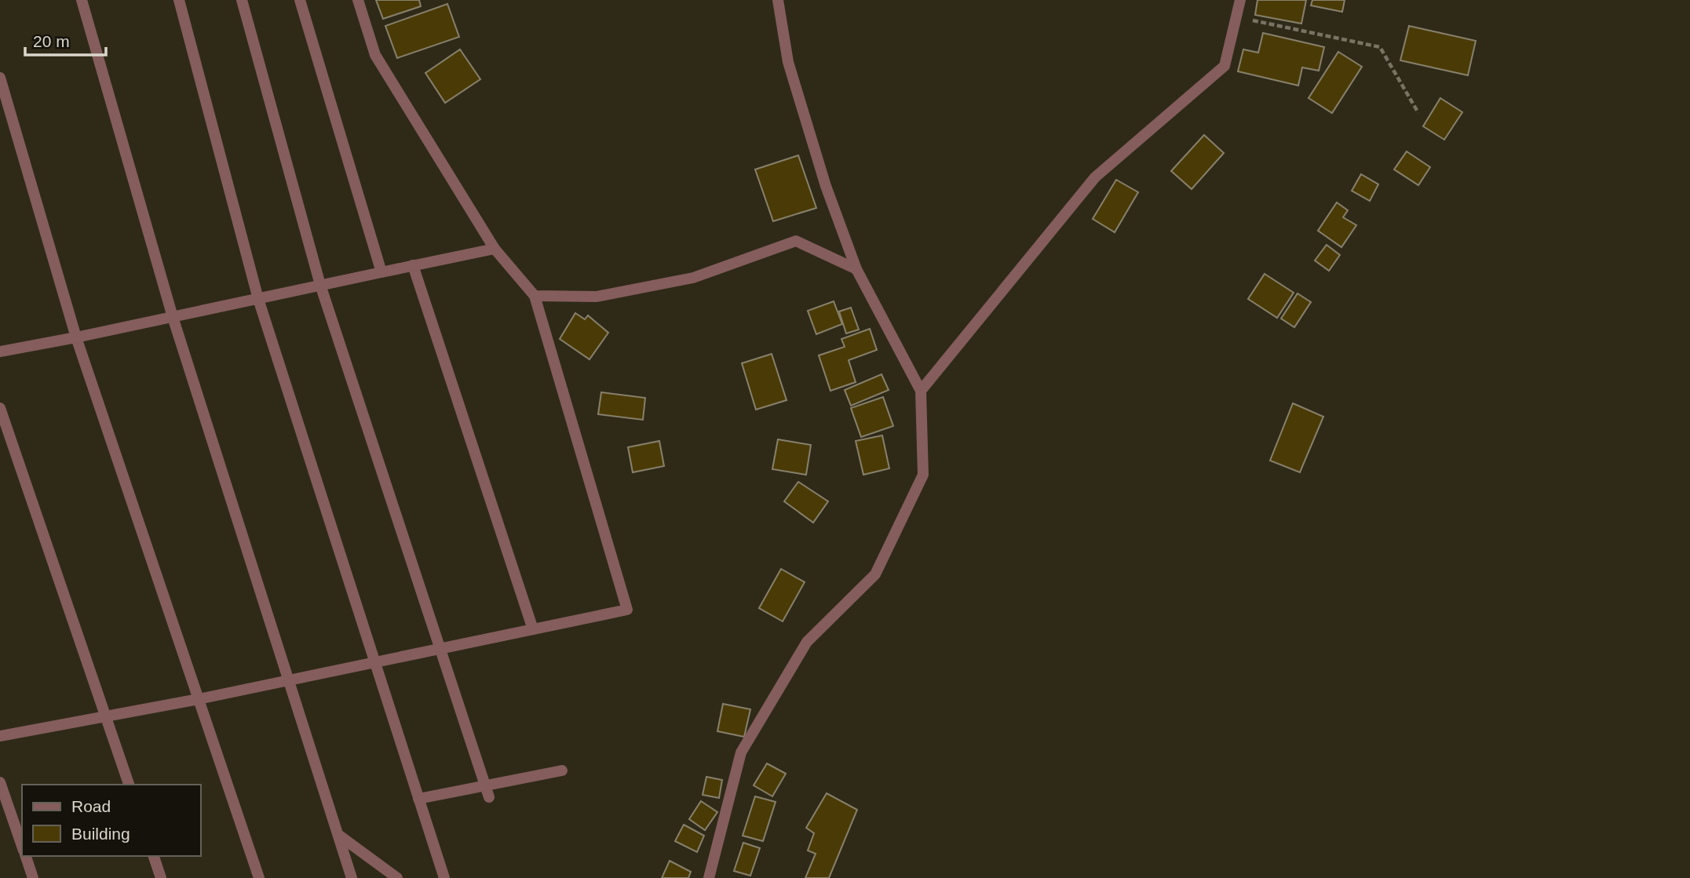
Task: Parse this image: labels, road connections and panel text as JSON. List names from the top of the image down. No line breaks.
{"legend":["Road","Building"],"scale_bar":"20 m"}
